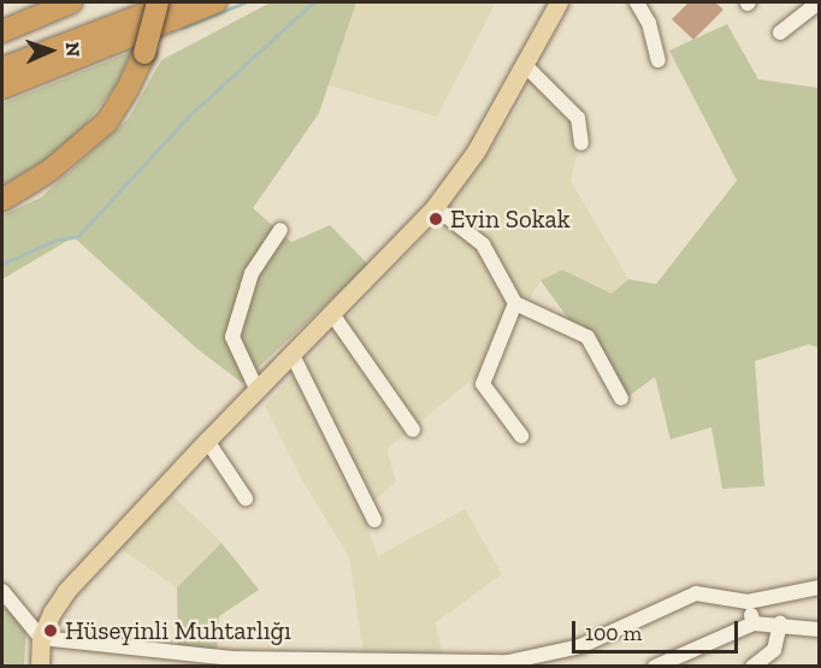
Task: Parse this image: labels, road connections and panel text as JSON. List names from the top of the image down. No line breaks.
{"places":["Evin Sokak","Hüseyinli Muhtarlığı"],"scale_bar":"100 m","north":"right"}
